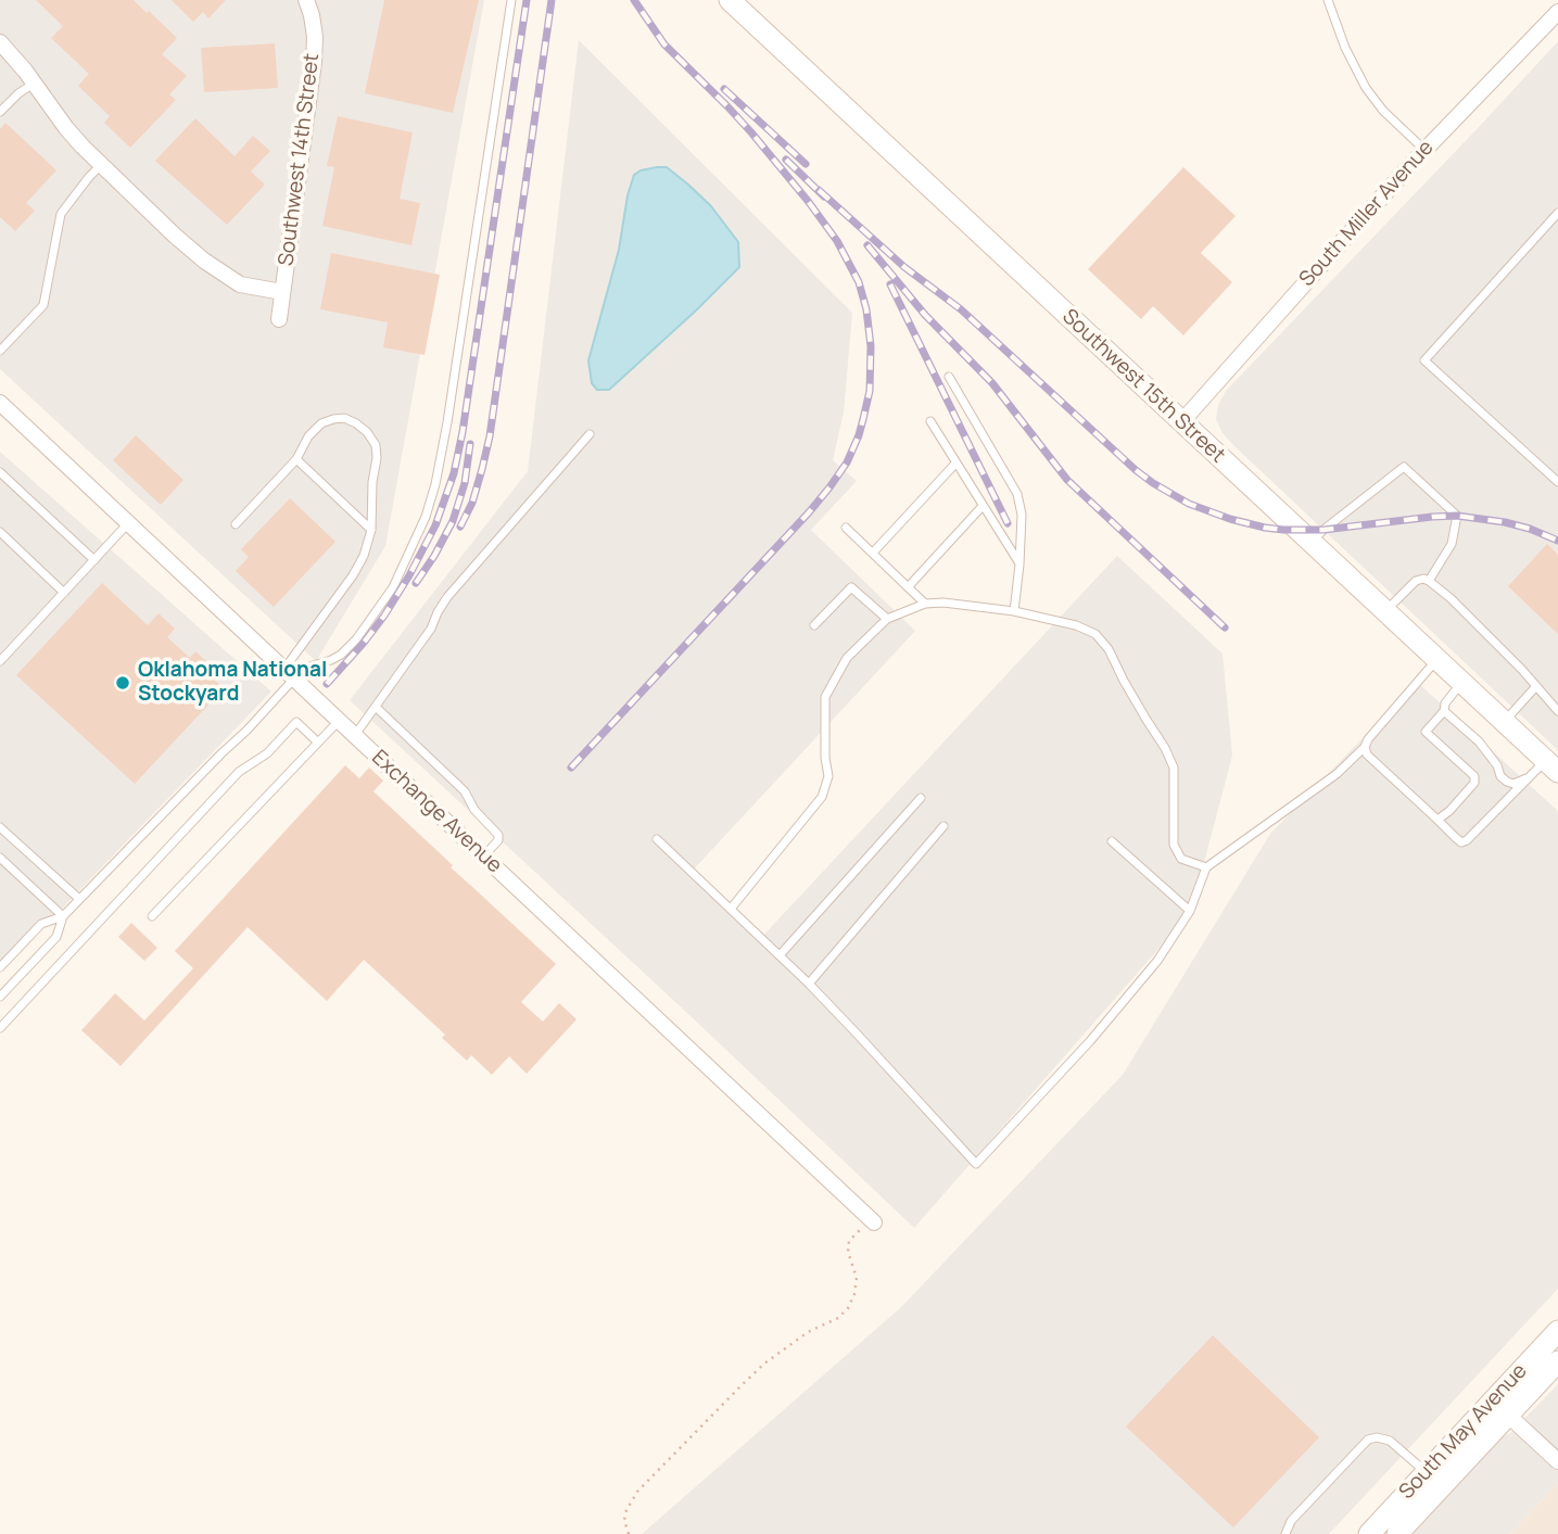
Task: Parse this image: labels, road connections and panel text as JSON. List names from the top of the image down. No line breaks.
{"streets":{"main road":["Southwest 15th Street","South May Avenue"],"street":["Southwest 14th Street","South Miller Avenue","Exchange Avenue"]},"crossings":[["South Miller Avenue","Southwest 15th Street"]],"places":["Oklahoma National Stockyard"]}
